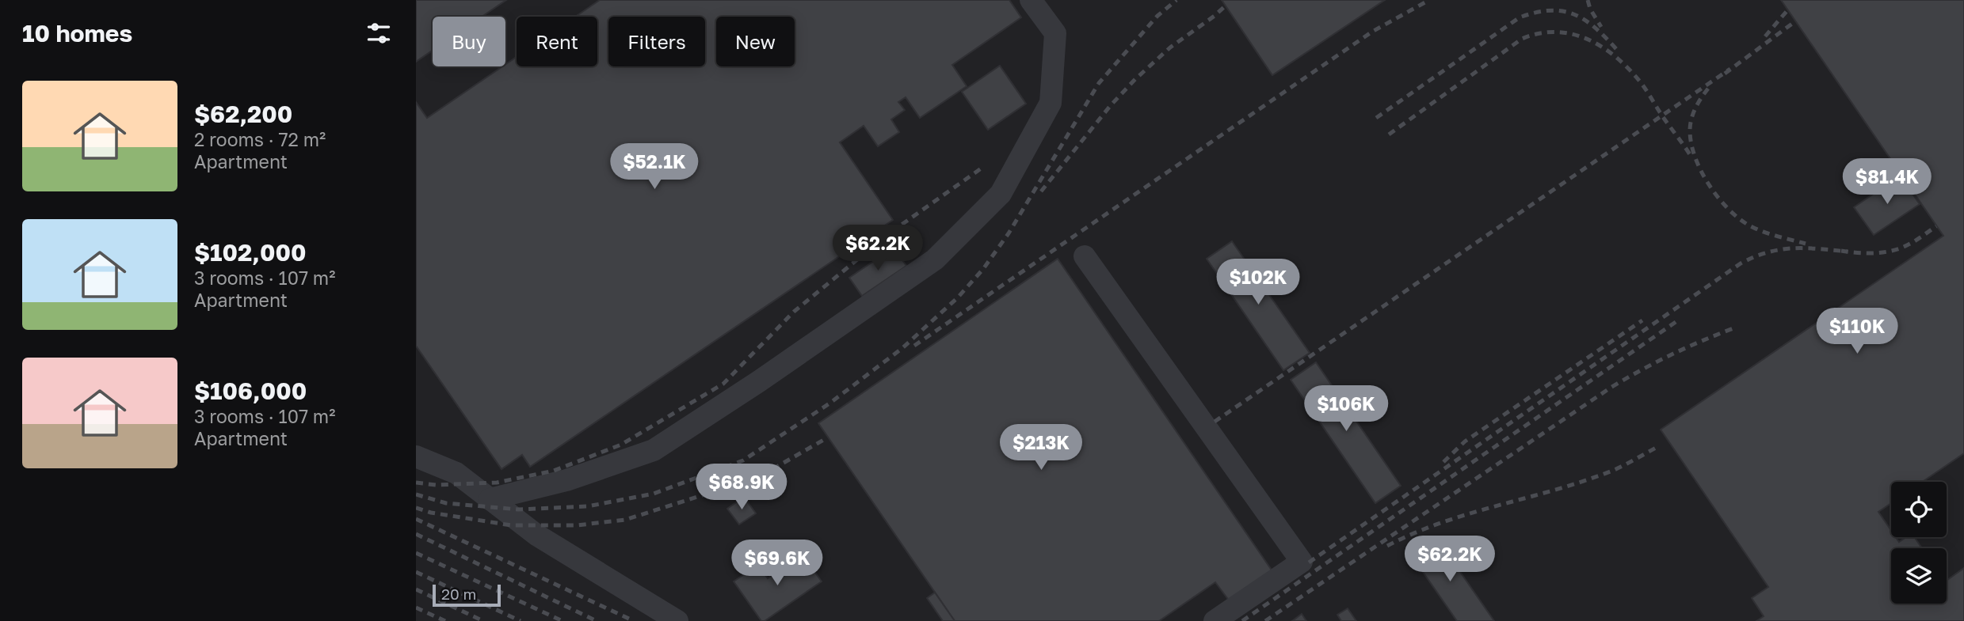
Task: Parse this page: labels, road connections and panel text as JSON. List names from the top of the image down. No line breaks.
{"scale_bar":"20 m","page":{"heading":"10 homes","chip":["Buy","Rent","Filters","New"],"list":[{"name":"$62,200","note":"2 rooms · 72 m² · Apartment"},{"name":"$102,000","note":"3 rooms · 107 m² · Apartment"},{"name":"$106,000","note":"3 rooms · 107 m² · Apartment"}],"price":["$52.1K","$81.4K","$62.2K","$102K","$110K","$106K","$213K","$68.9K","$62.2K","$69.6K"],"scale":"20 m"}}
